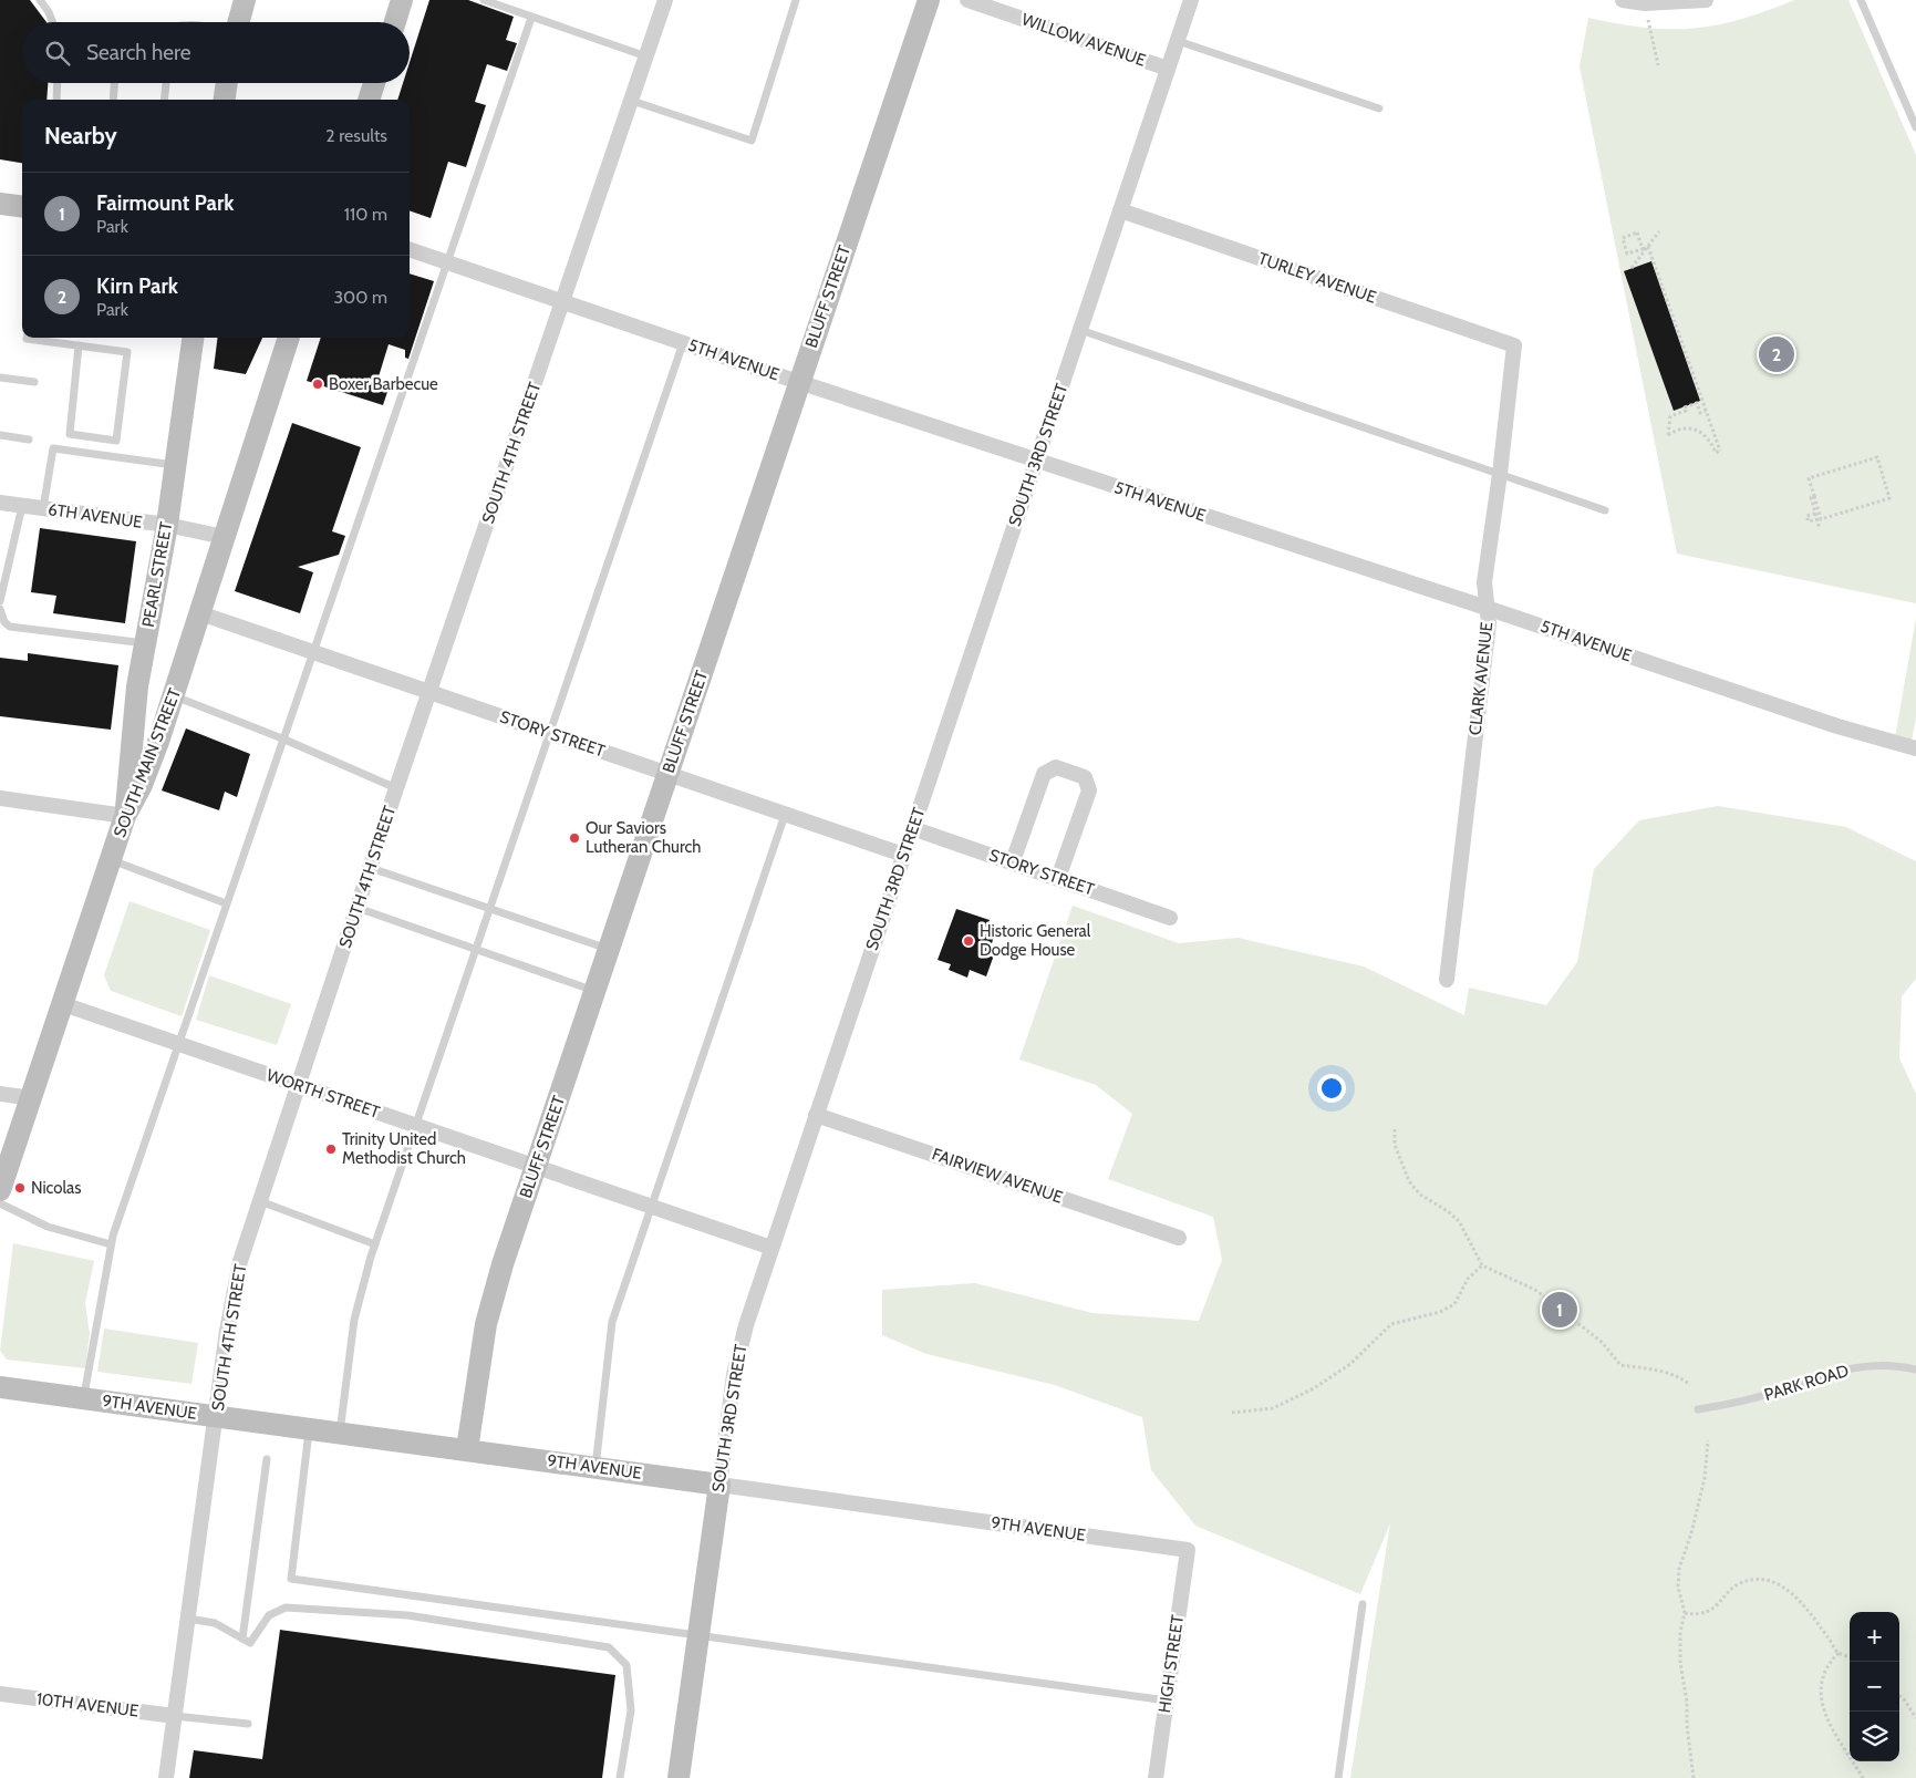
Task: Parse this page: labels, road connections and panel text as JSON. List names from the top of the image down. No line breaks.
{"streets":{"main road":["BLUFF STREET","SOUTH 3RD STREET","PEARL STREET","SOUTH MAIN STREET","9TH AVENUE"],"street":["WILLOW AVENUE","TURLEY AVENUE","5TH AVENUE","SOUTH 4TH STREET","6TH AVENUE","CLARK AVENUE","STORY STREET","WORTH STREET","FAIRVIEW AVENUE","HIGH STREET","10TH AVENUE"],"lane":["PARK ROAD"]},"crossings":[["WILLOW AVENUE","SOUTH 3RD STREET"],["TURLEY AVENUE","SOUTH 3RD STREET"],["TURLEY AVENUE","CLARK AVENUE"],["BLUFF STREET","5TH AVENUE"],["BLUFF STREET","STORY STREET"],["BLUFF STREET","WORTH STREET"],["BLUFF STREET","9TH AVENUE"],["5TH AVENUE","SOUTH 4TH STREET"],["5TH AVENUE","SOUTH 3RD STREET"],["5TH AVENUE","CLARK AVENUE"],["SOUTH 4TH STREET","STORY STREET"],["SOUTH 4TH STREET","WORTH STREET"],["SOUTH 4TH STREET","9TH AVENUE"],["SOUTH 4TH STREET","10TH AVENUE"],["SOUTH 3RD STREET","STORY STREET"],["SOUTH 3RD STREET","WORTH STREET"],["SOUTH 3RD STREET","FAIRVIEW AVENUE"],["SOUTH 3RD STREET","9TH AVENUE"],["6TH AVENUE","PEARL STREET"],["6TH AVENUE","SOUTH MAIN STREET"],["PEARL STREET","SOUTH MAIN STREET"],["STORY STREET","SOUTH MAIN STREET"],["SOUTH MAIN STREET","WORTH STREET"],["9TH AVENUE","HIGH STREET"]],"places":["Boxer Barbecue","Our Saviors Lutheran Church","Historic General Dodge House","Trinity United Methodist Church","Nicolas"],"page":{"search":"Search here","heading":["Nearby","2 results"],"list":[{"mark":"1","name":"Fairmount Park","note":"Park","value":"110 m"},{"mark":"2","name":"Kirn Park","note":"Park","value":"300 m"}],"pins":["2","1"],"map_buttons":["+","−"]}}
